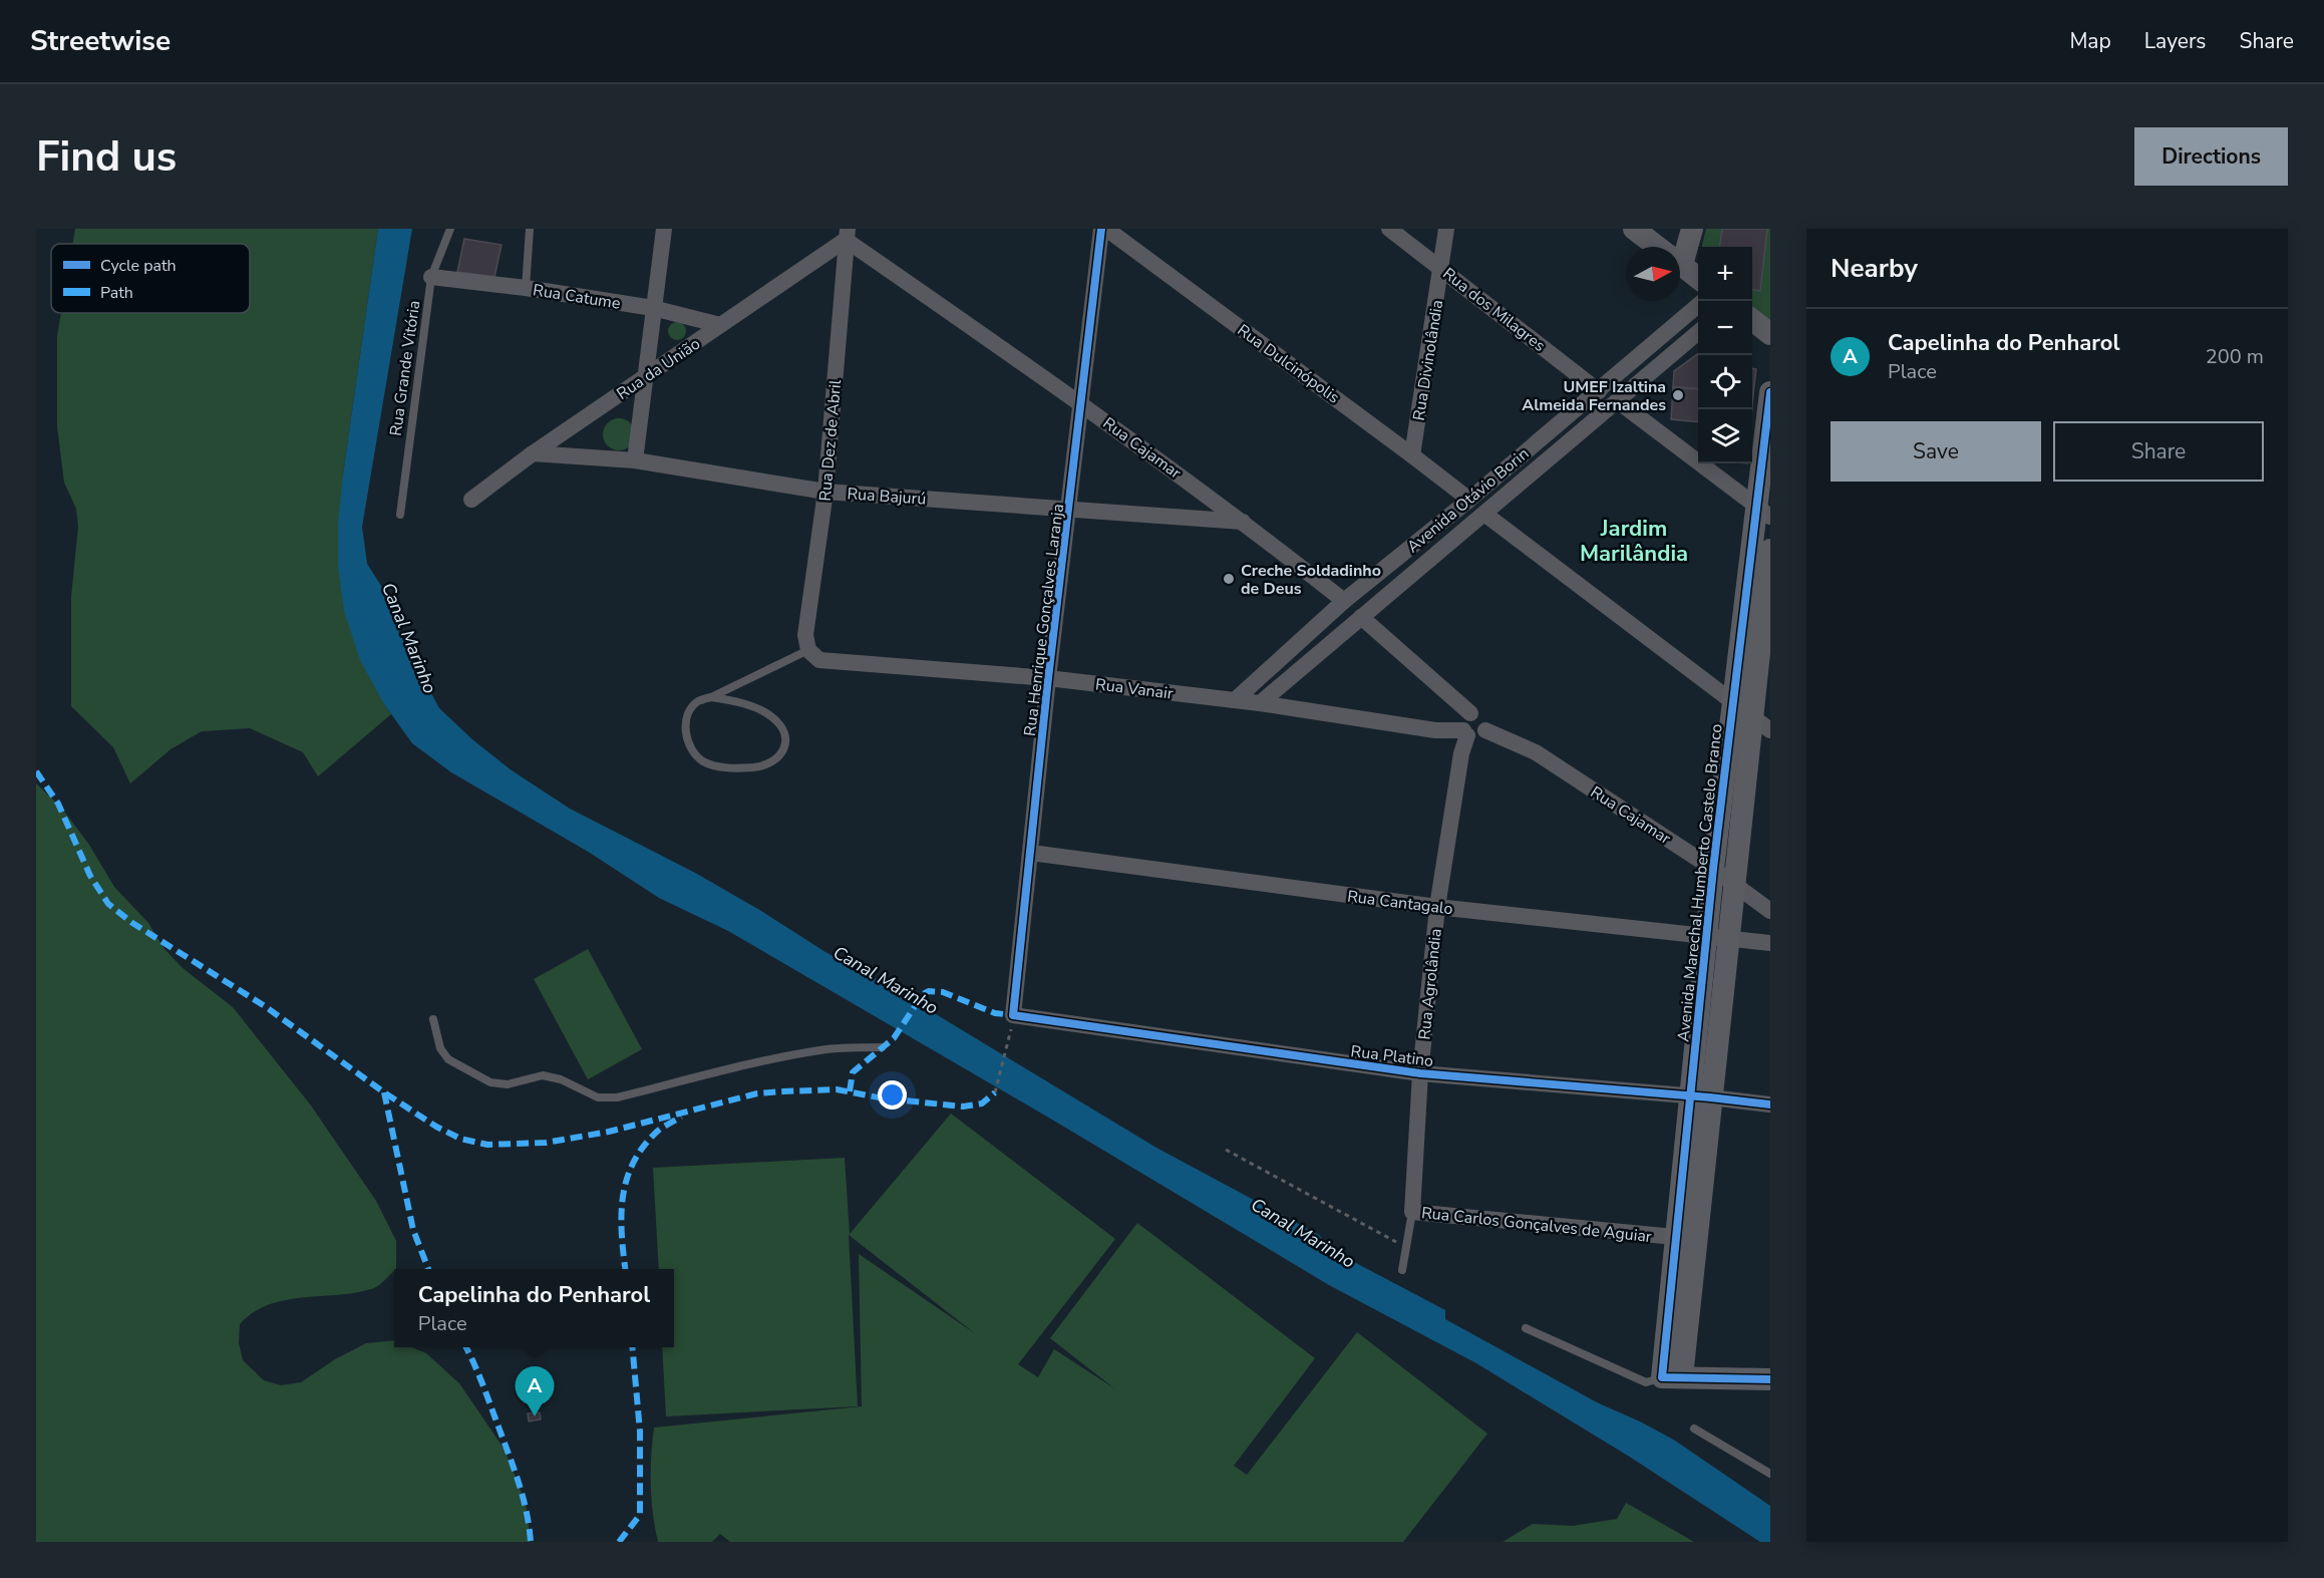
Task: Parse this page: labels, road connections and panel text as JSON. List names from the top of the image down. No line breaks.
{"streets":{"street":["Rua Catume","Rua dos Milagres","Rua Divinolândia","Rua Dulcinópolis","Rua da União","Rua Dez de Abril","Rua Cajamar","Rua Bajurú","Avenida Otávio Borin","Rua Henrique Gonçalves Laranja","Rua Vanair","Avenida Marechal Humberto Castelo Branco","Rua Cantagalo","Rua Agrolândia","Rua Platino","Rua Carlos Gonçalves de Aguiar"],"lane":["Rua Grande Vitória"]},"crossings":[["Rua Catume","Rua Grande Vitória"],["Rua Catume","Rua da União"],["Rua dos Milagres","Rua Divinolândia"],["Rua dos Milagres","Avenida Otávio Borin"],["Rua Divinolândia","Rua Dulcinópolis"],["Rua Dulcinópolis","Avenida Otávio Borin"],["Rua da União","Rua Dez de Abril"],["Rua da União","Rua Cajamar"],["Rua da União","Rua Bajurú"],["Rua Dez de Abril","Rua Cajamar"],["Rua Dez de Abril","Rua Bajurú"],["Rua Dez de Abril","Rua Vanair"],["Rua Cajamar","Rua Bajurú"],["Rua Cajamar","Avenida Otávio Borin"],["Rua Cajamar","Rua Henrique Gonçalves Laranja"],["Rua Cajamar","Rua Vanair"],["Rua Cajamar","Avenida Marechal Humberto Castelo Branco"],["Rua Cajamar","Rua Agrolândia"],["Rua Bajurú","Rua Henrique Gonçalves Laranja"],["Avenida Otávio Borin","Rua Vanair"],["Rua Henrique Gonçalves Laranja","Rua Vanair"],["Rua Henrique Gonçalves Laranja","Rua Cantagalo"],["Rua Henrique Gonçalves Laranja","Rua Platino"],["Rua Vanair","Rua Agrolândia"],["Avenida Marechal Humberto Castelo Branco","Rua Cantagalo"],["Avenida Marechal Humberto Castelo Branco","Rua Platino"],["Avenida Marechal Humberto Castelo Branco","Rua Carlos Gonçalves de Aguiar"],["Rua Cantagalo","Rua Agrolândia"],["Rua Agrolândia","Rua Platino"],["Rua Agrolândia","Rua Carlos Gonçalves de Aguiar"]],"districts":["Jardim Marilândia"],"water":["Canal Marinho"],"places":["UMEF Izaltina Almeida Fernandes","Creche Soldadinho de Deus"],"legend":["Cycle path","Path"],"north":"right","page":{"header":"Streetwise","nav":["Map","Layers","Share"],"buttons":["Directions",["Save","Share"]],"title":"Find us","heading":"Nearby","map_buttons":["+","−"],"list":[{"mark":"A","name":"Capelinha do Penharol","note":"Place","value":"200 m"}],"popup":["Capelinha do Penharol","Place"],"pins":"A"}}
